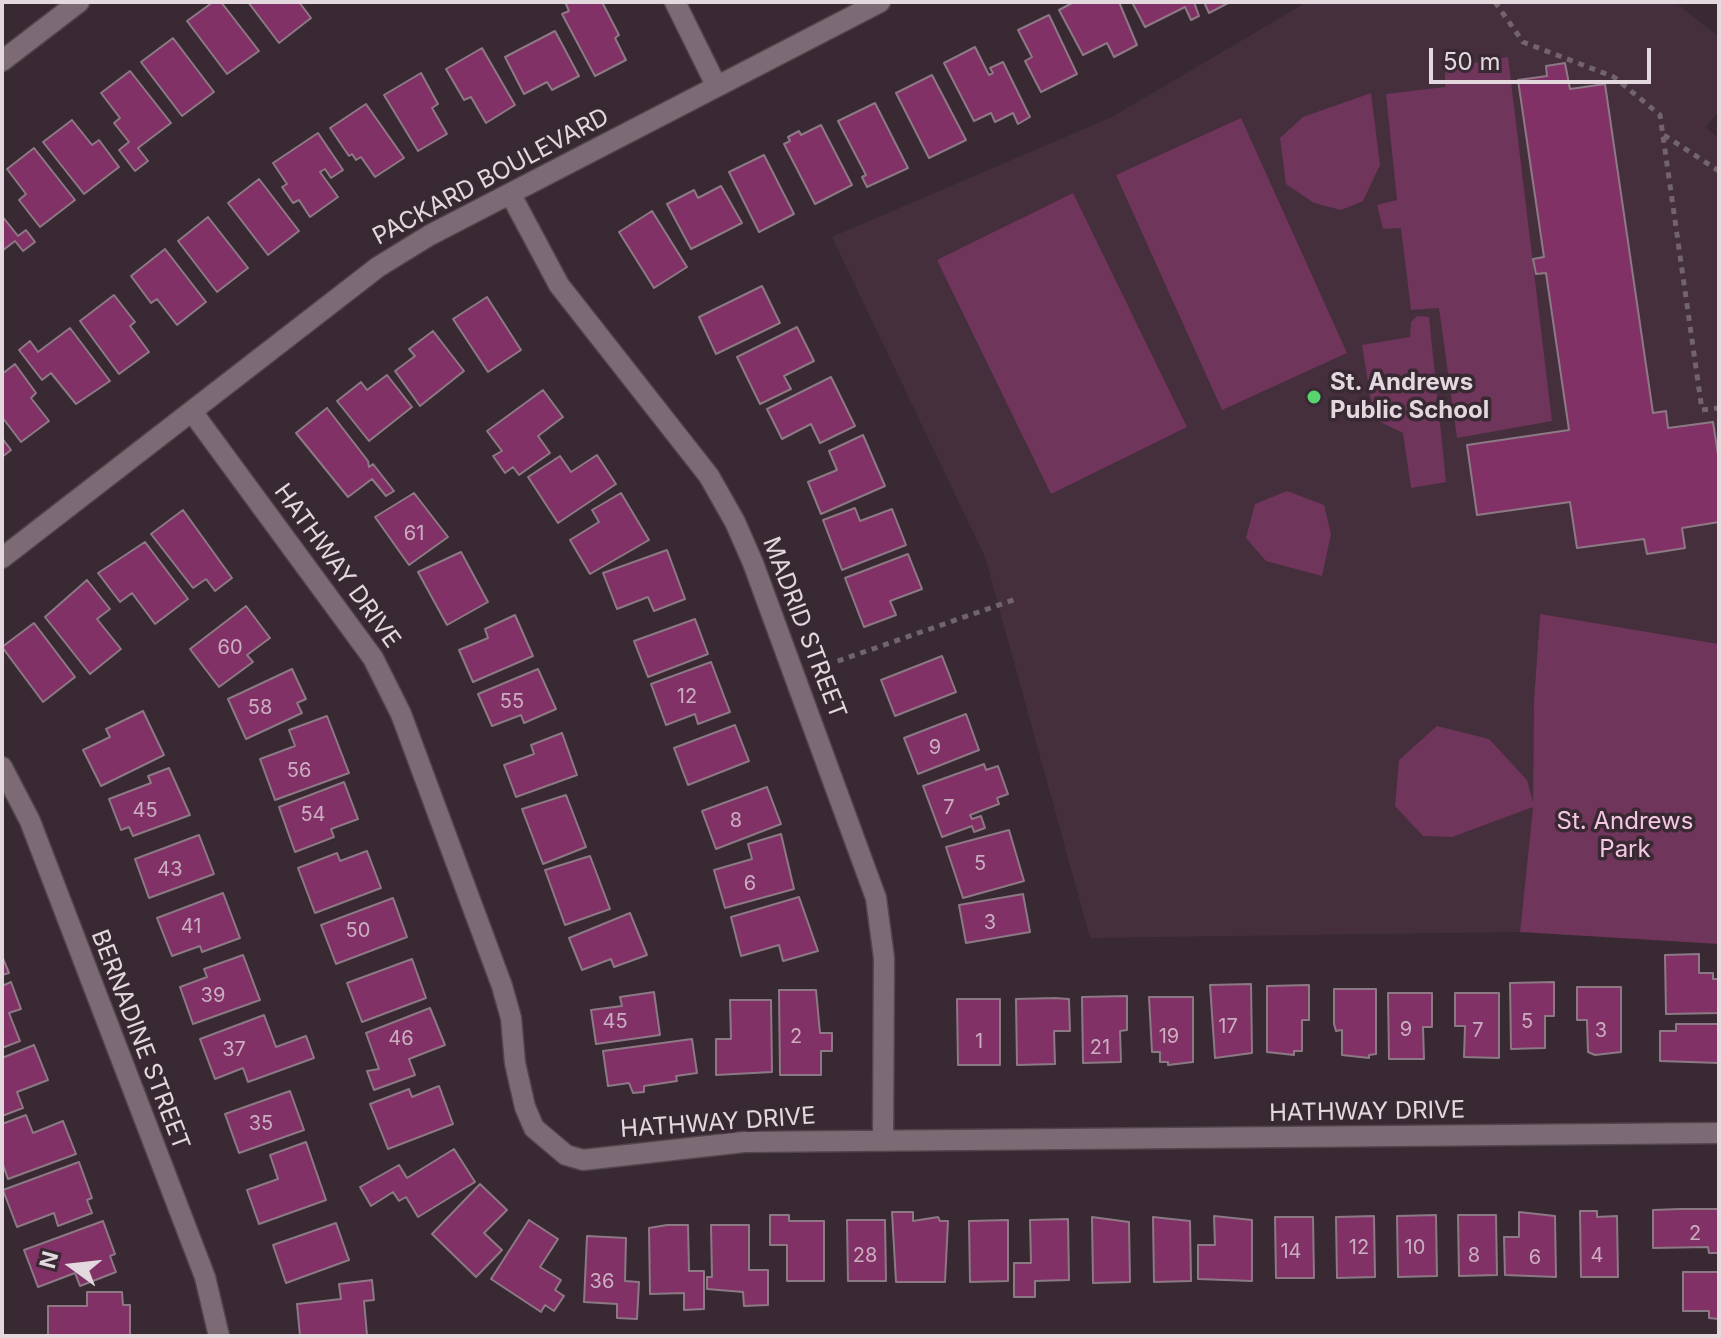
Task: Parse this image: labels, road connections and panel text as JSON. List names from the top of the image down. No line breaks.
{"streets":{"street":["PACKARD BOULEVARD","HATHWAY DRIVE","MADRID STREET","BERNADINE STREET"]},"crossings":[["PACKARD BOULEVARD","HATHWAY DRIVE"],["PACKARD BOULEVARD","MADRID STREET"],["HATHWAY DRIVE","MADRID STREET"]],"parks":["St. Andrews Park"],"places":["St. Andrews Public School"],"house_numbers":["61","60","12","55","58","9","56","7","45","54","8","5","43","6","3","41","50","39","45","5","17","9","7","3","2","19","46","1","21","37","35","2","12","10","14","28","8","4","6","36"],"scale_bar":"50 m","north":"left"}
